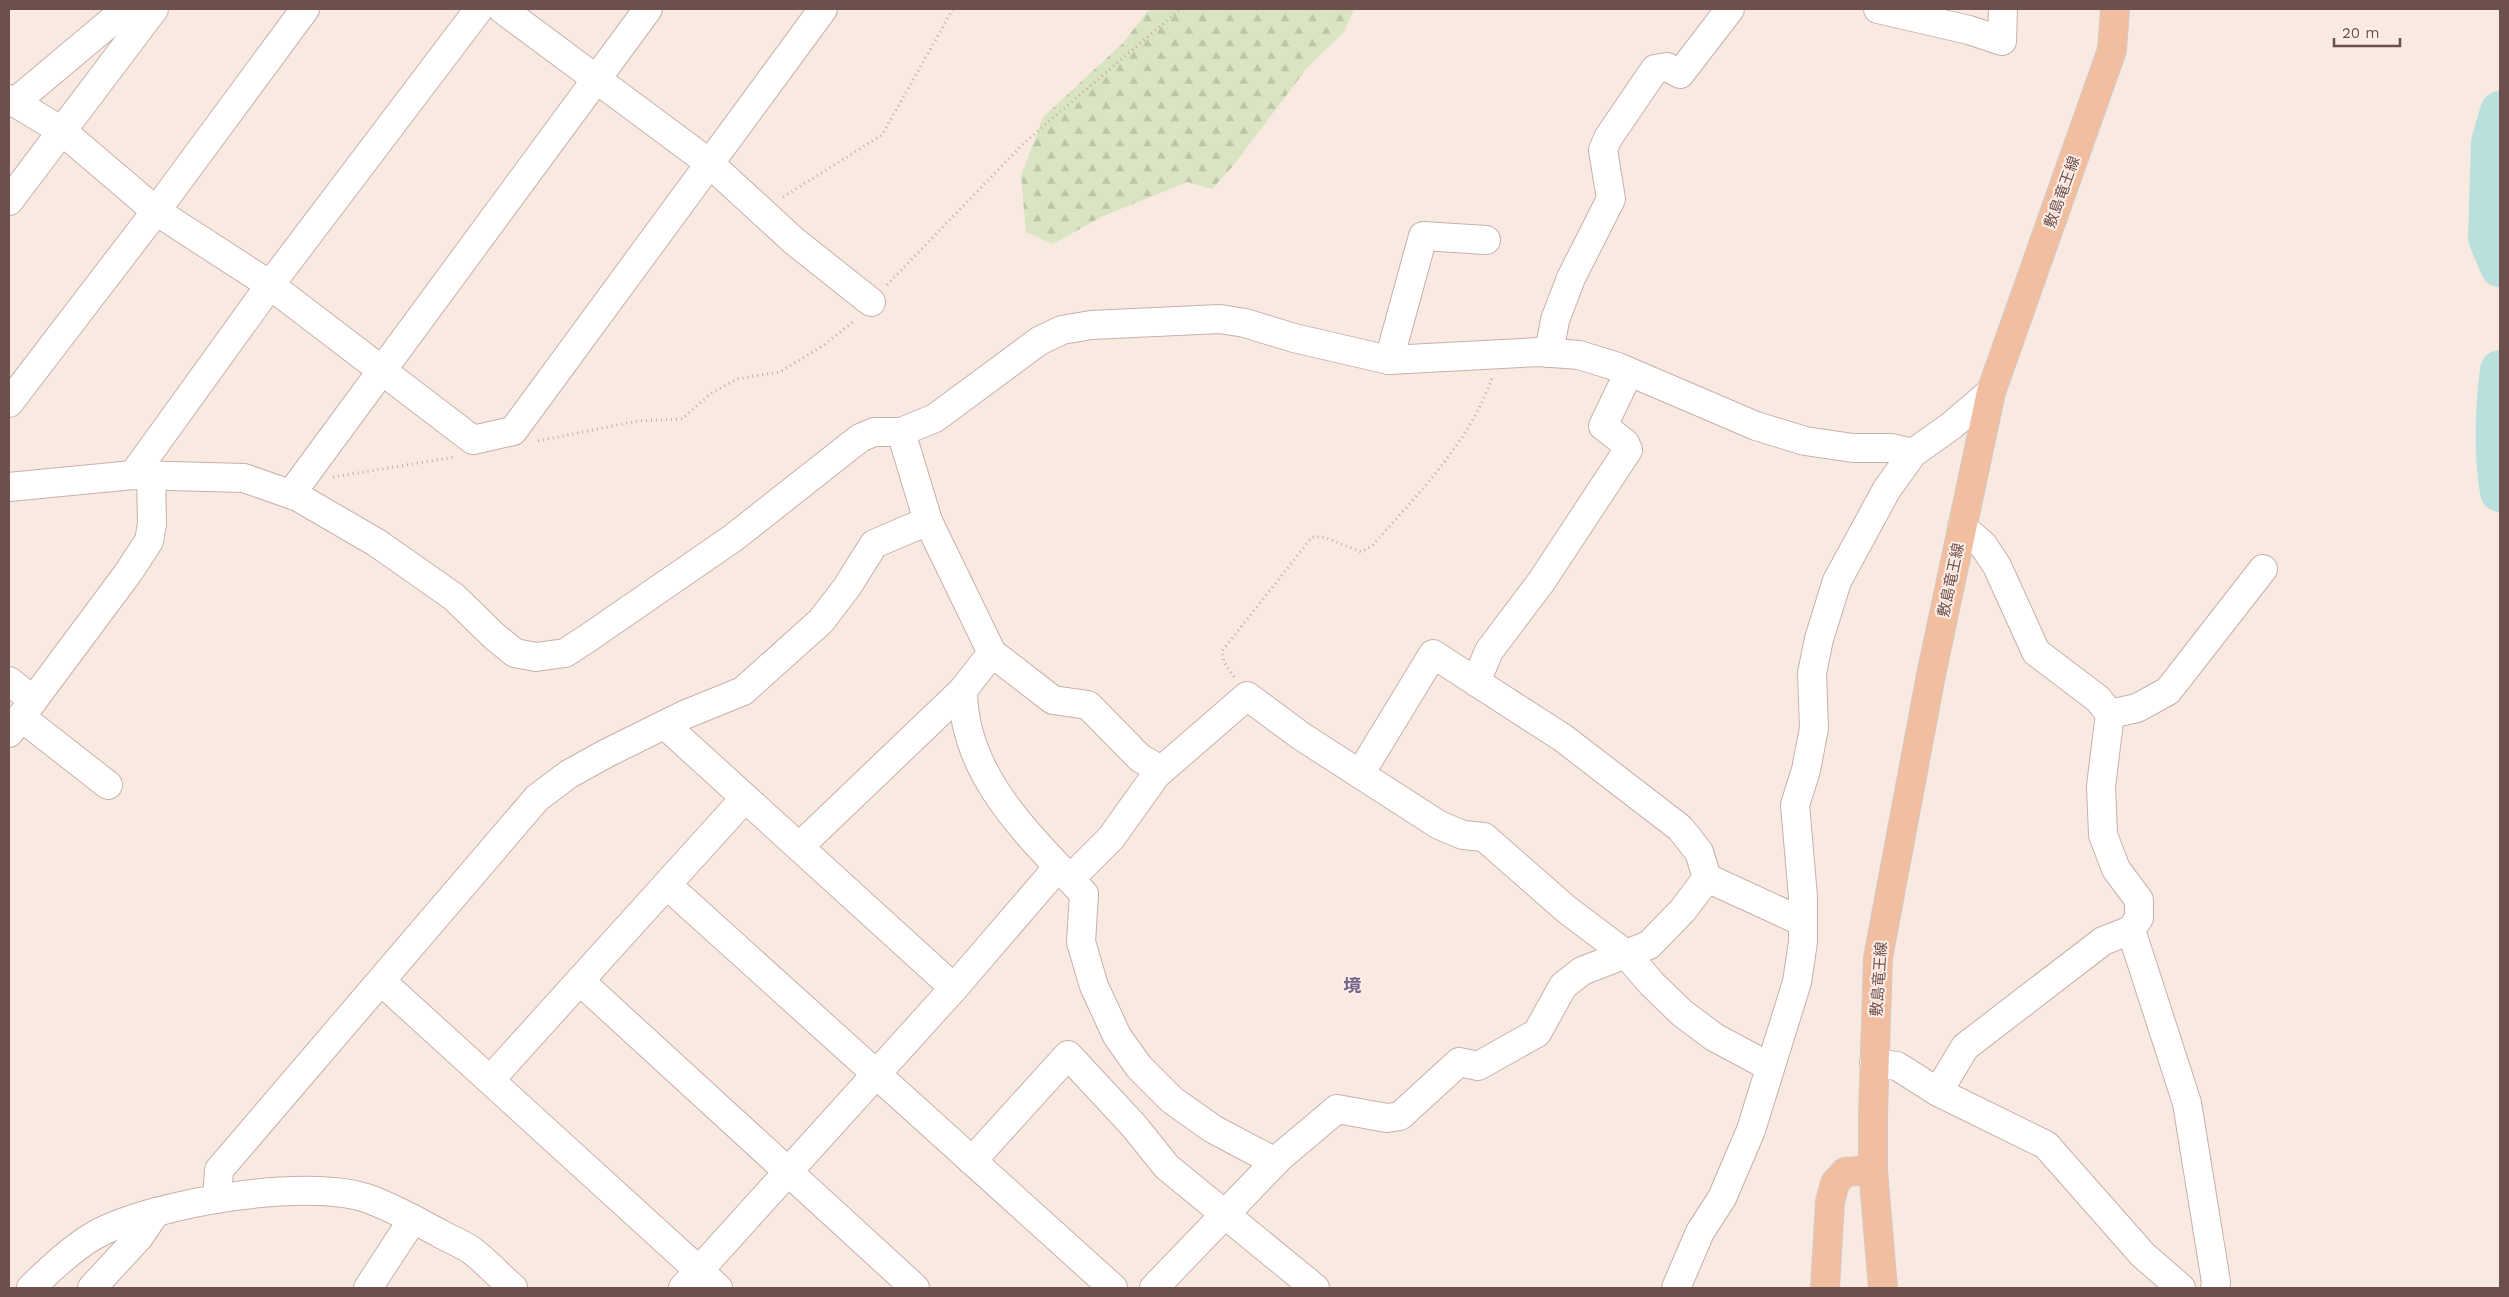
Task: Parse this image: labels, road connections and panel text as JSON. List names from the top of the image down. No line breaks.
{"streets":{"main road":["敷島竜王線"]},"districts":["境"],"scale_bar":"20 m"}
